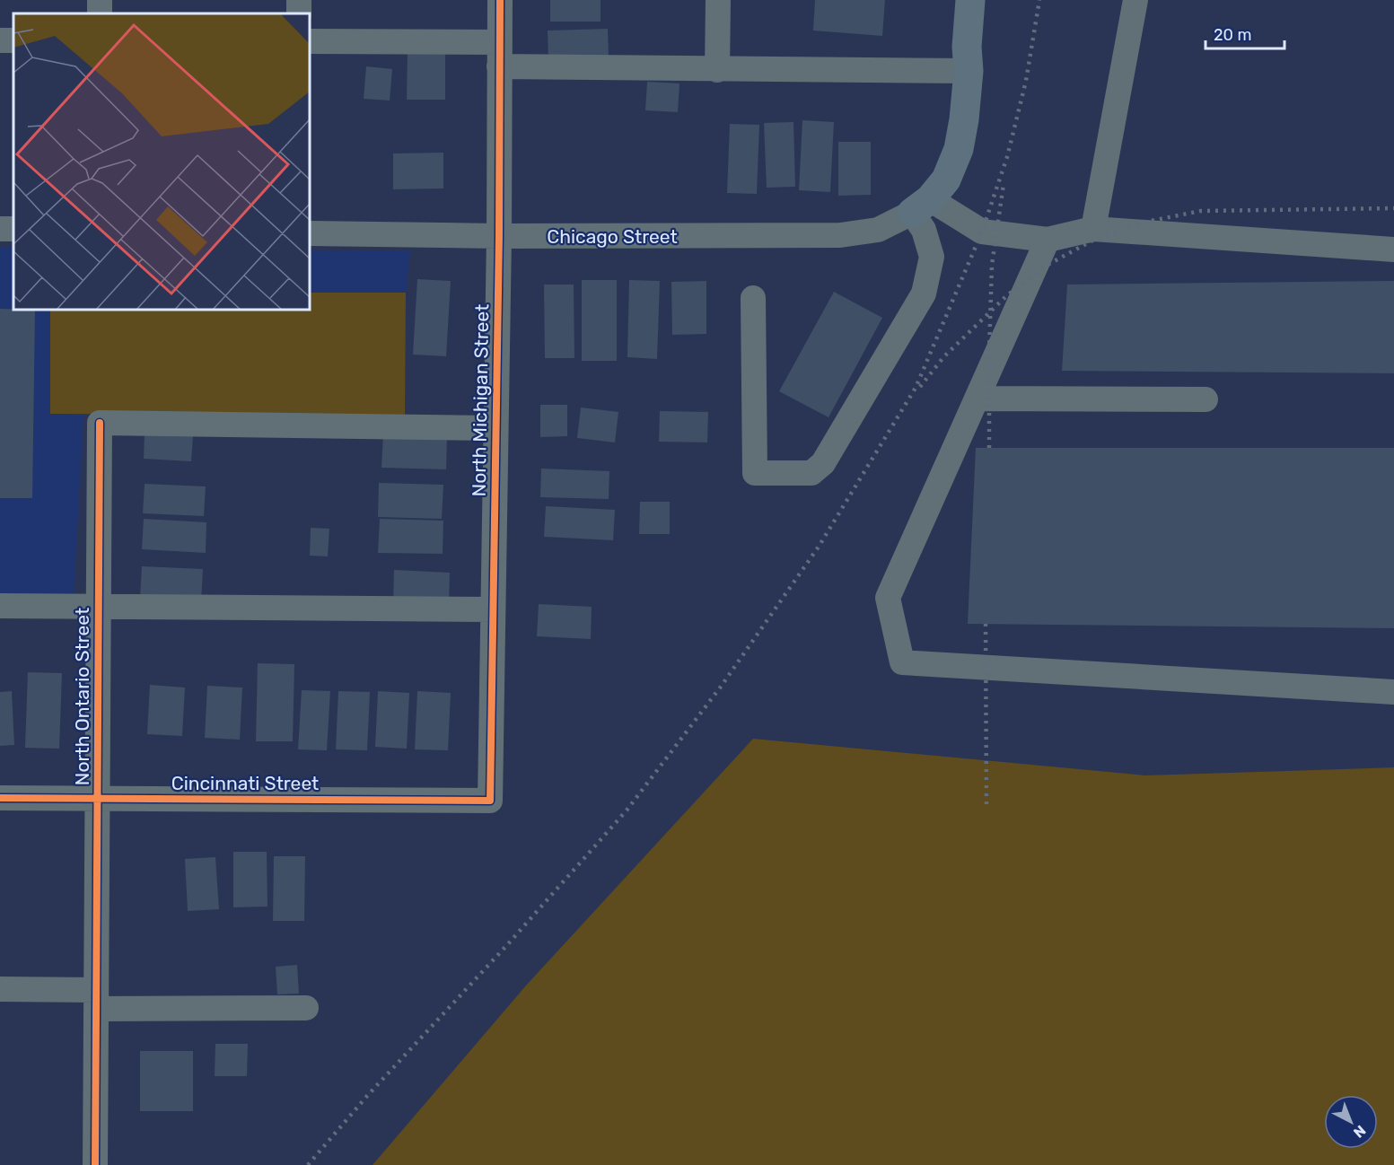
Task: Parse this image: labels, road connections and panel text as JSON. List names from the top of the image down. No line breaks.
{"streets":{"street":["Chicago Street","North Michigan Street","North Ontario Street","Cincinnati Street"]},"crossings":[["Chicago Street","North Michigan Street"],["North Michigan Street","North Ontario Street"],["North Michigan Street","Cincinnati Street"],["North Ontario Street","Cincinnati Street"]],"scale_bar":"20 m","north":"bottom right"}
